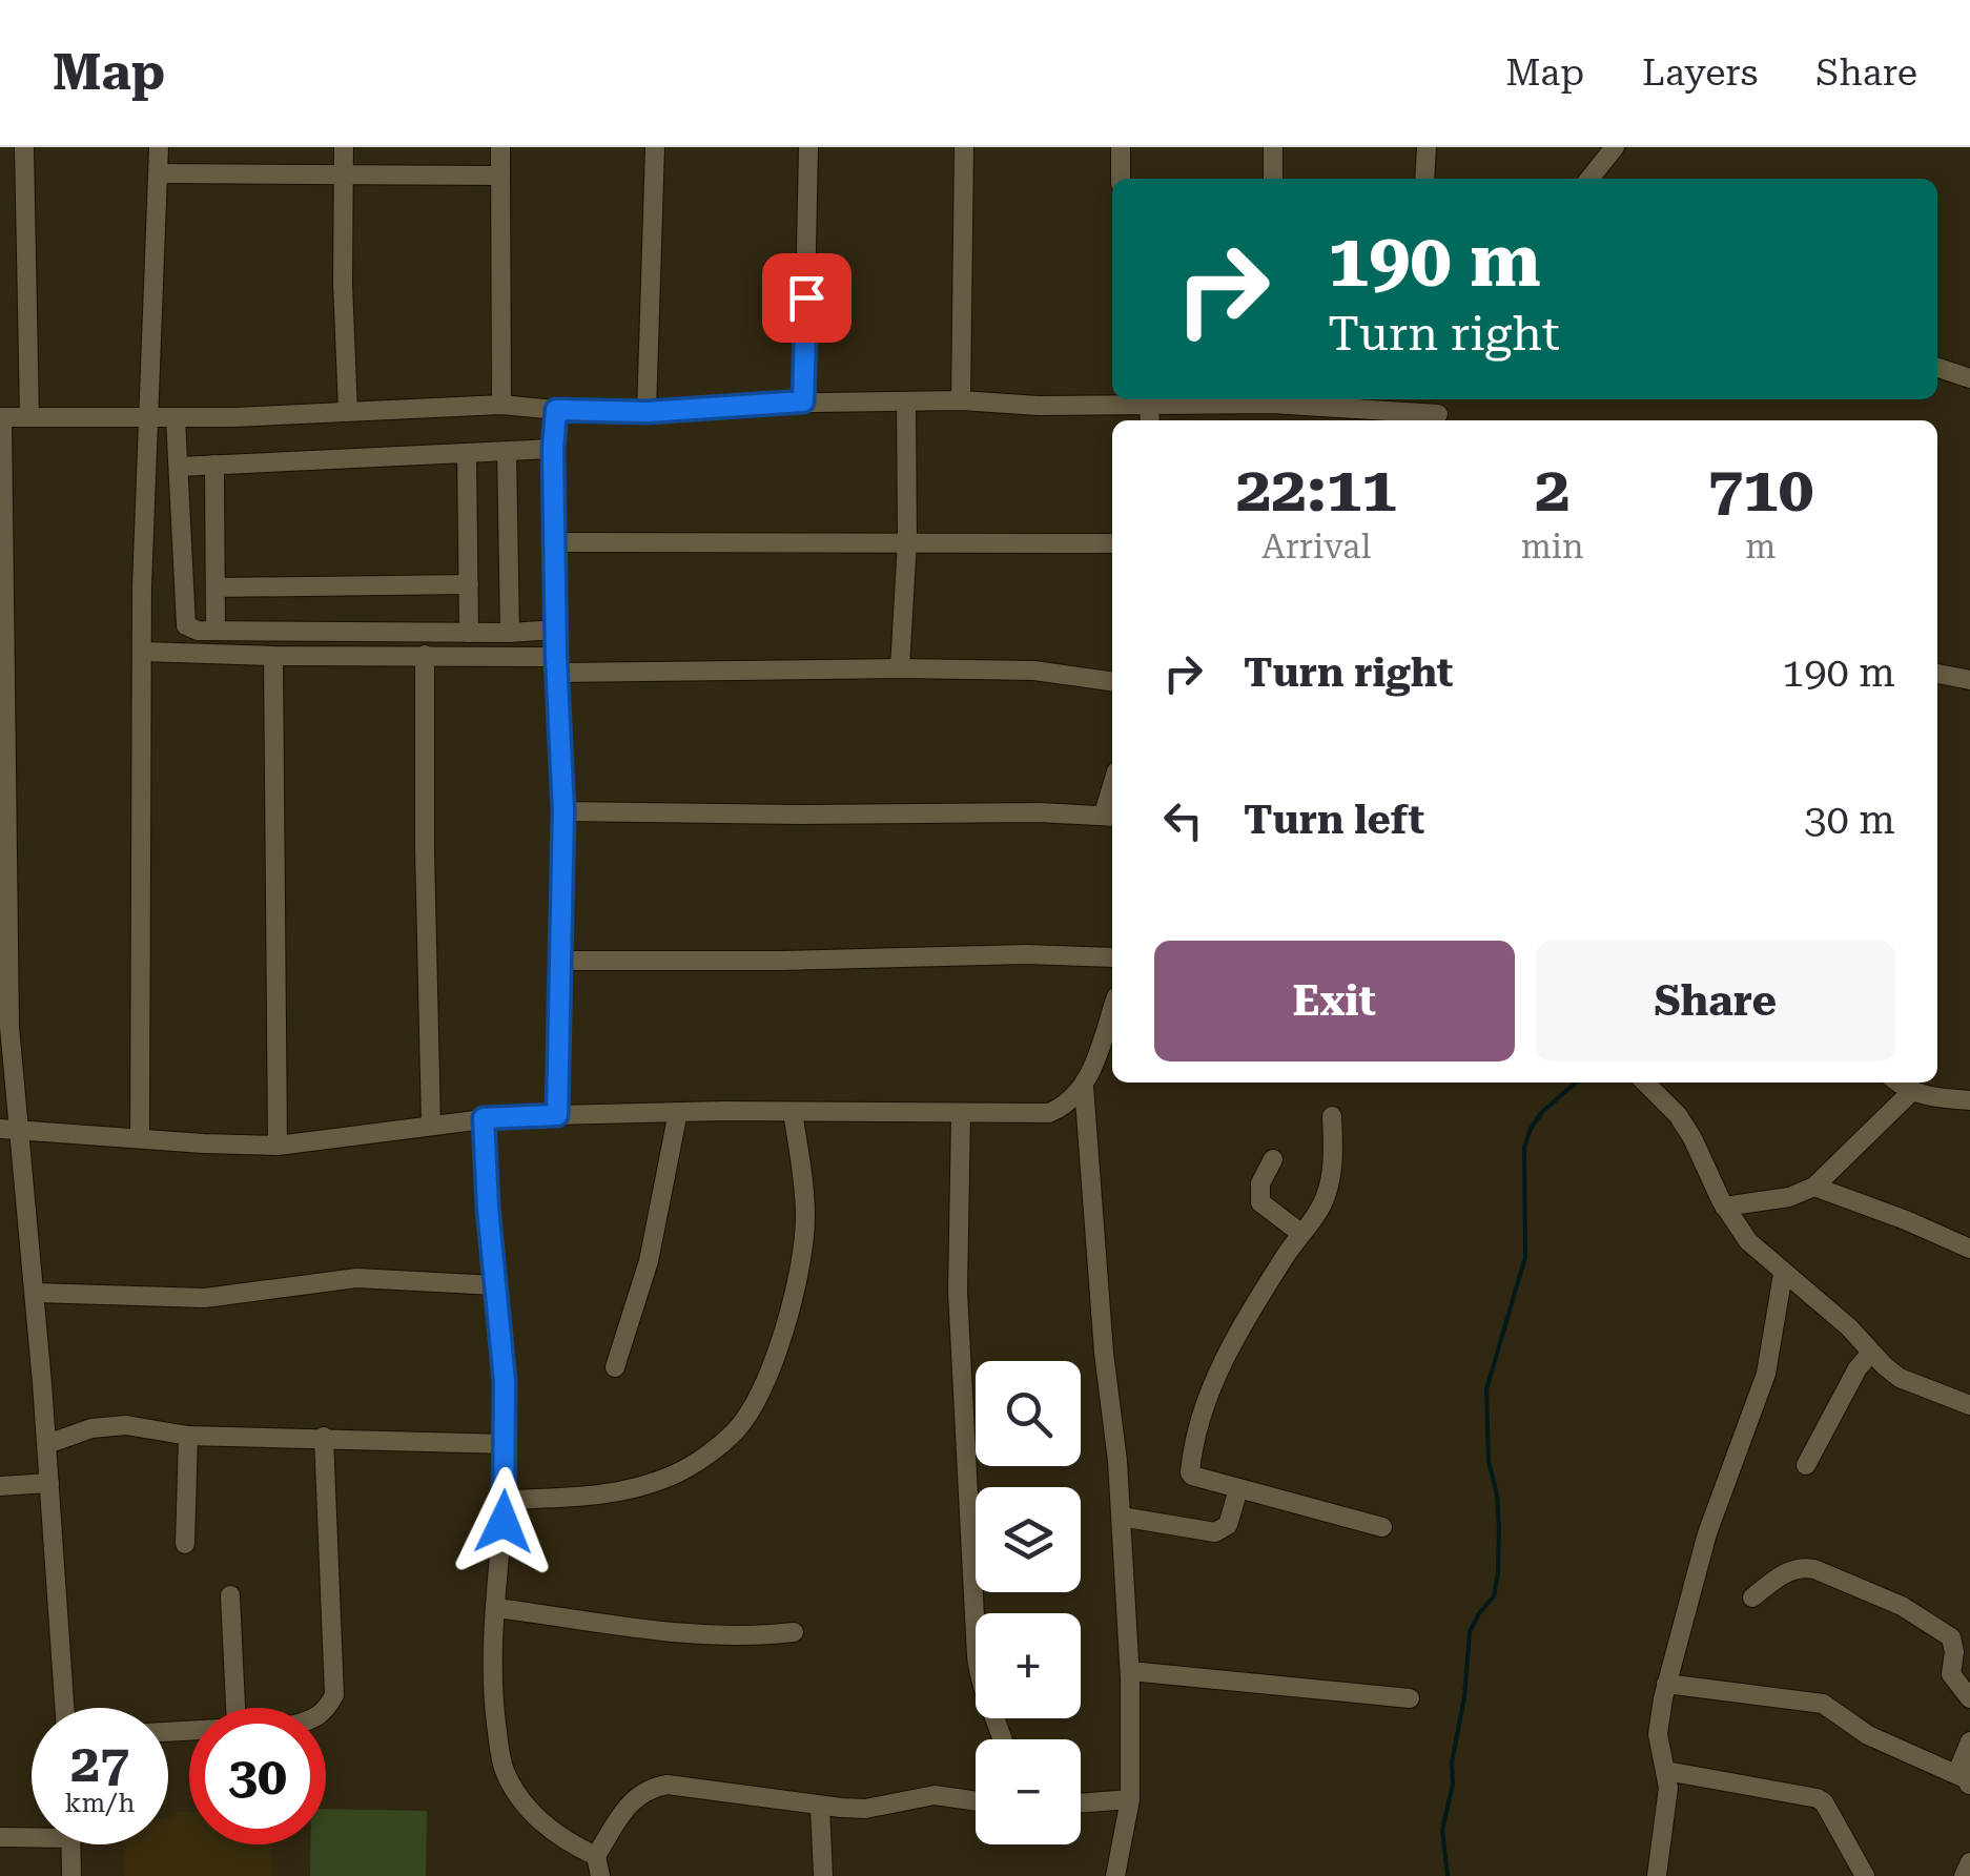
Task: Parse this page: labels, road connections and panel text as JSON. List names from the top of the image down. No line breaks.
{"page":{"header":"Map","nav":["Map","Layers","Share"],"turn":["190 m","Turn right"],"eta":["22:11","Arrival","2","min","710","m"],"list":[{"name":"Turn right","value":"190 m"},{"name":"Turn left","value":"30 m"}],"buttons":["Exit","Share"],"map_buttons":["+","−"],"speed":"27 km/h","limit":"30"}}
